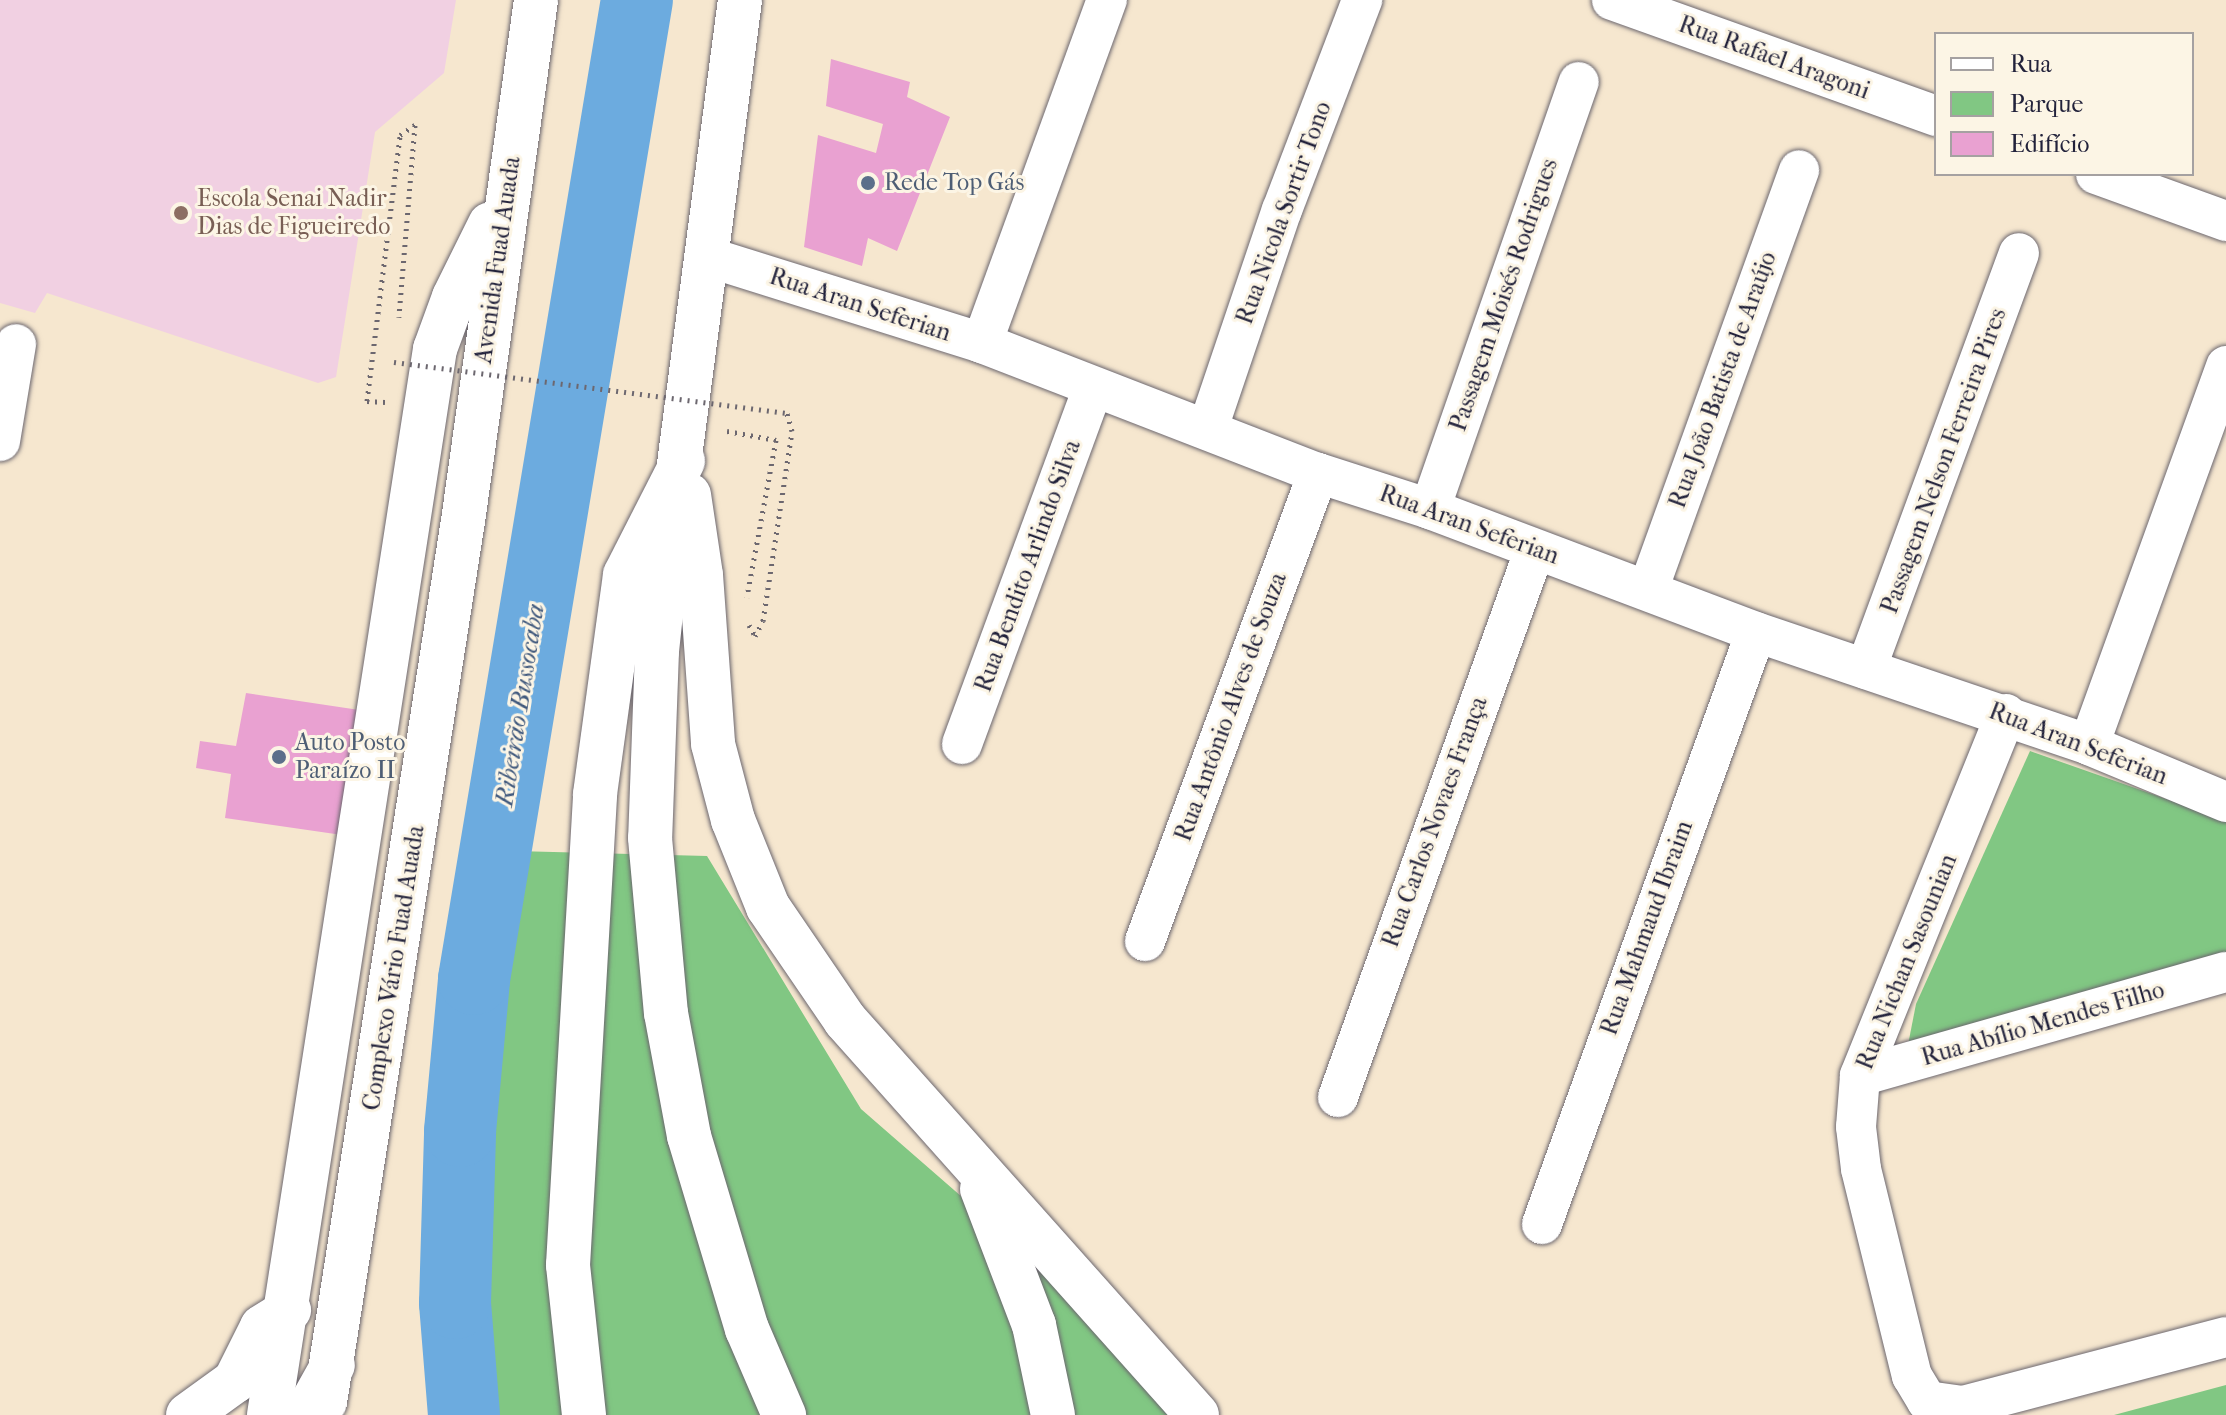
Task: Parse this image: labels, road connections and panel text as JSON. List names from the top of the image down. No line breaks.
{"streets":{"main road":["Avenida Fuad Auada","Complexo Vário Fuad Auada"],"street":["Rua Rafael Aragoni","Rua Nicola Sortir Tono","Passagem Moisés Rodrigues","Rua Aran Seferian","Rua João Batista de Araújo","Passagem Nelson Ferreira Pires","Rua Bendito Arlindo Silva","Rua Antônio Alves de Souza","Rua Carlos Novaes França","Rua Mahmaud Ibraim","Rua Nichan Sasounian","Rua Abílio Mendes Filho"]},"crossings":[["Rua Nicola Sortir Tono","Rua Aran Seferian"],["Avenida Fuad Auada","Complexo Vário Fuad Auada"],["Passagem Moisés Rodrigues","Rua Aran Seferian"],["Rua Aran Seferian","Rua João Batista de Araújo"],["Rua Aran Seferian","Passagem Nelson Ferreira Pires"],["Rua Aran Seferian","Rua Bendito Arlindo Silva"],["Rua Aran Seferian","Rua Antônio Alves de Souza"],["Rua Aran Seferian","Rua Carlos Novaes França"],["Rua Aran Seferian","Rua Mahmaud Ibraim"],["Rua Aran Seferian","Rua Nichan Sasounian"],["Rua Nichan Sasounian","Rua Abílio Mendes Filho"]],"water":["Ribeirão Bussocaba"],"places":["Rede Top Gás","Escola Senai Nadir Dias de Figueiredo","Auto Posto Paraízo II"],"legend":["Rua","Parque","Edifício"]}
